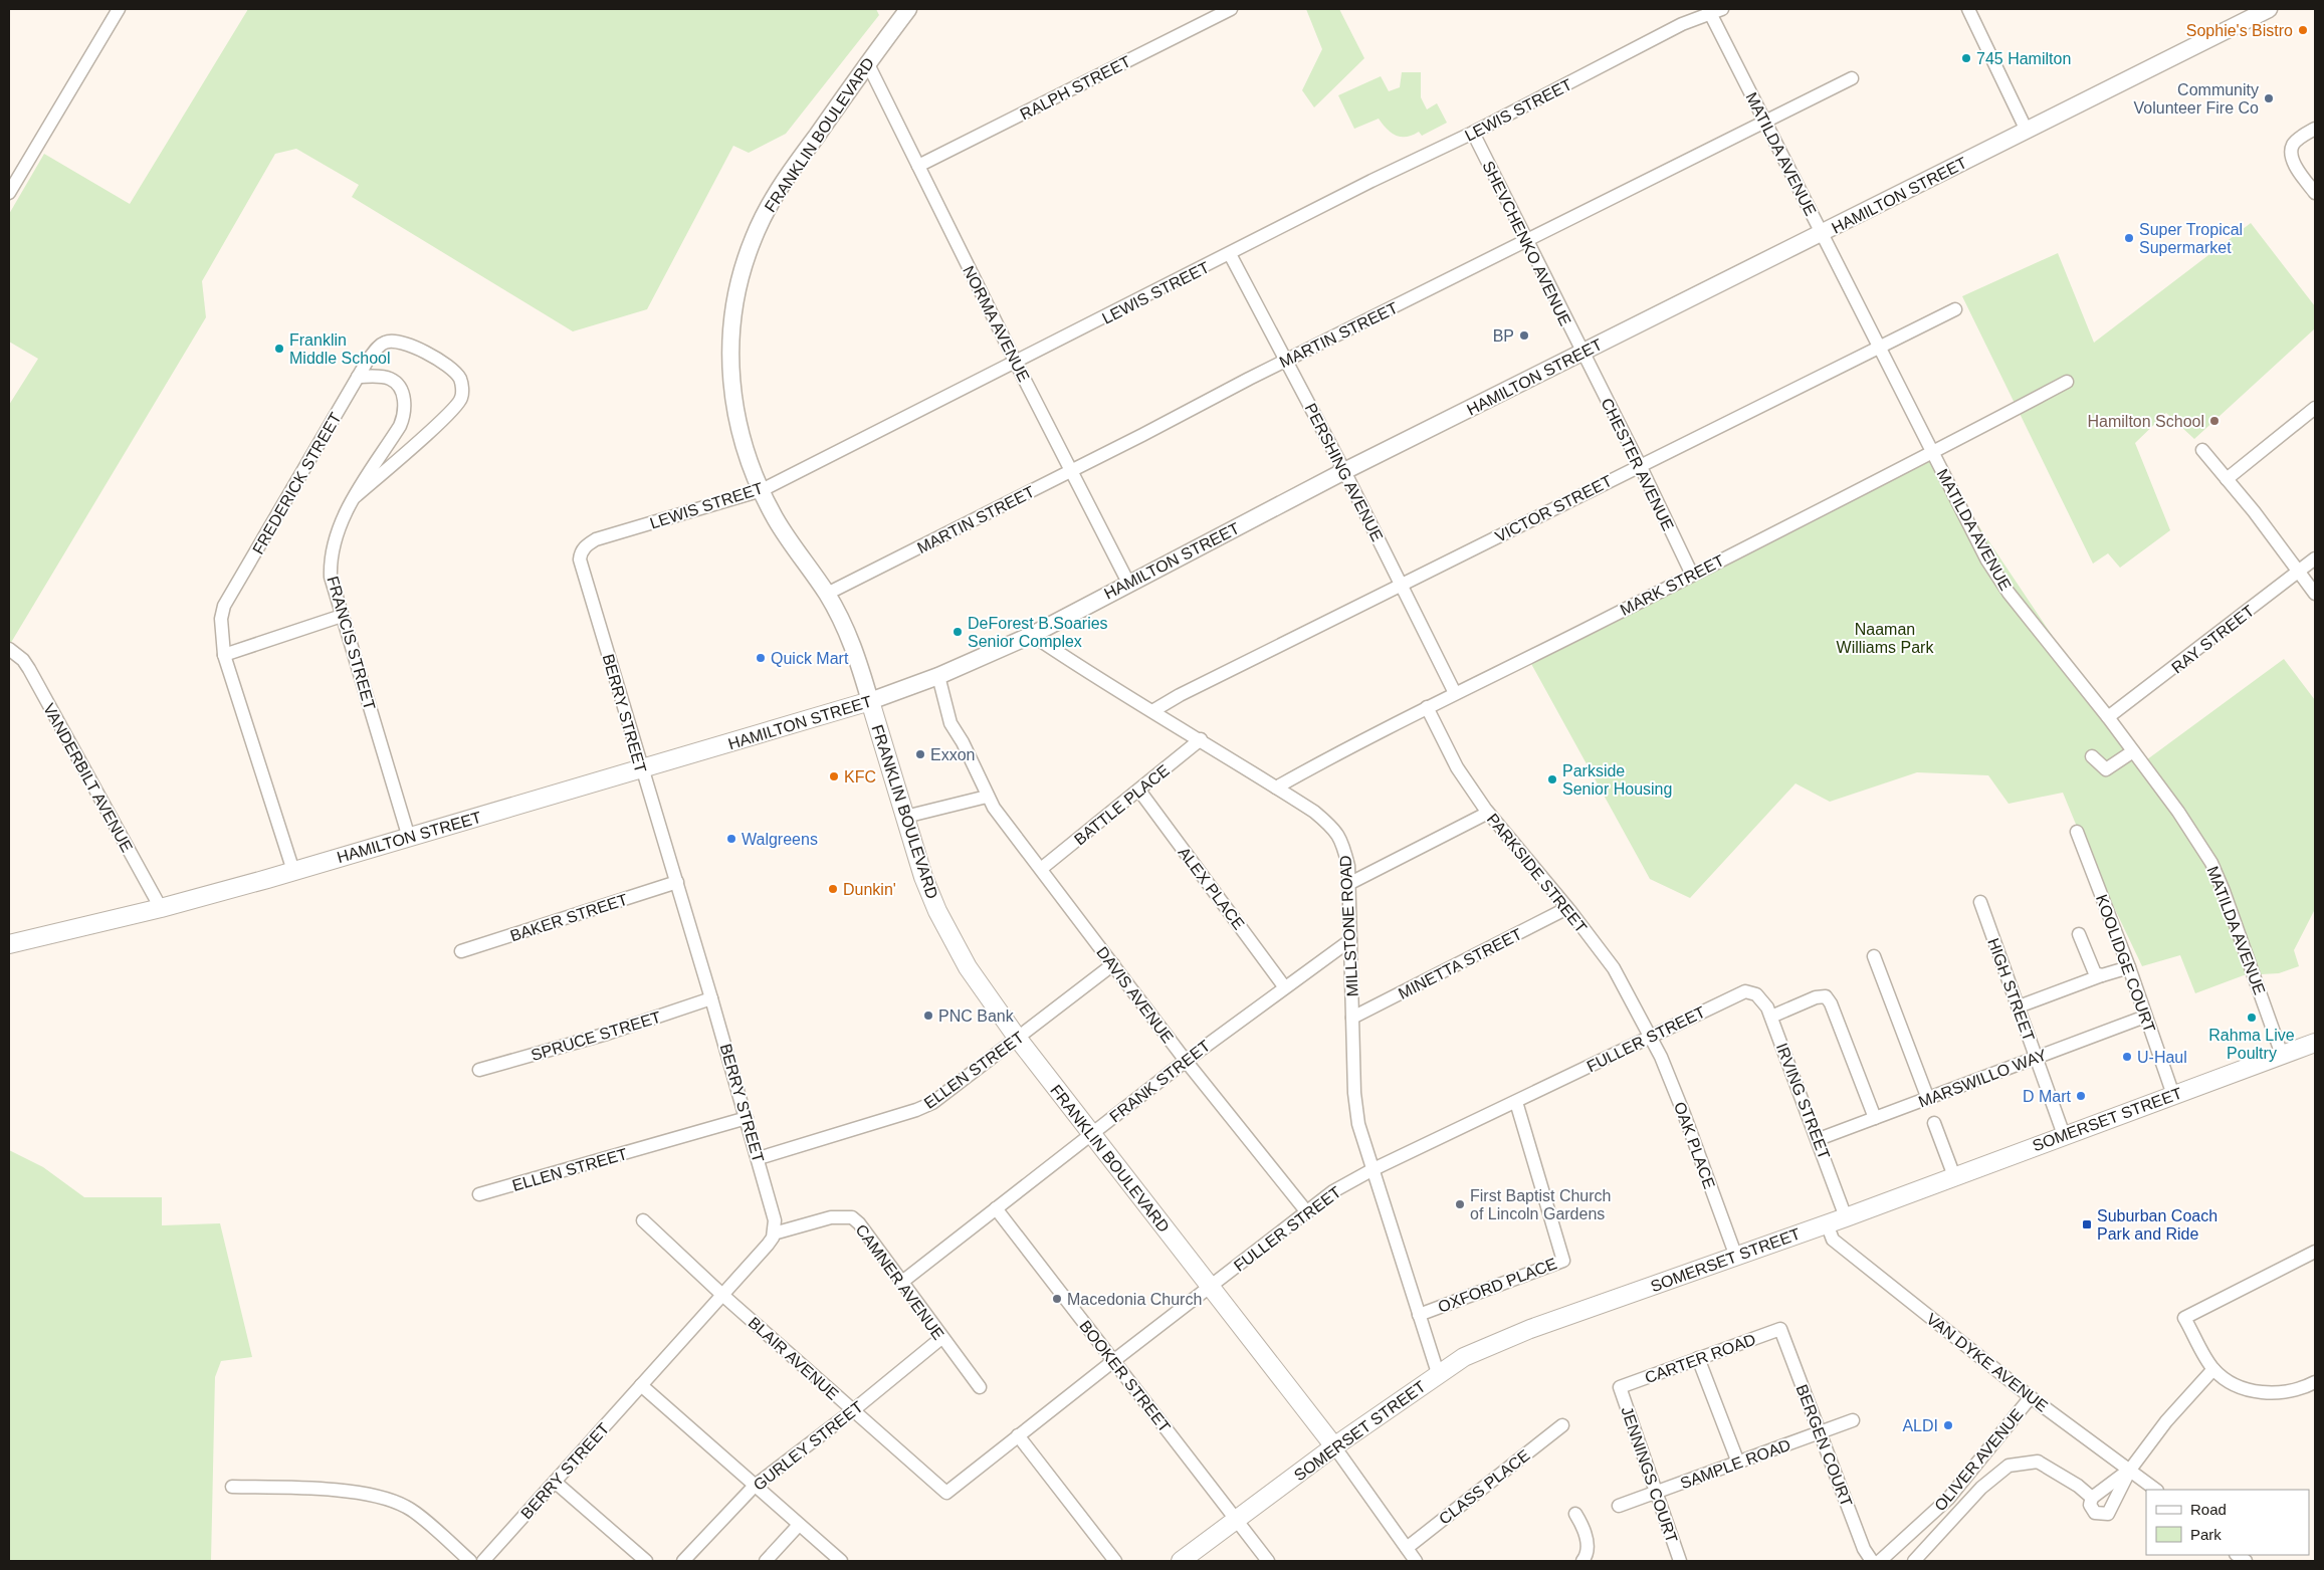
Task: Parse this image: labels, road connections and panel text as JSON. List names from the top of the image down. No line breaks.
{"streets":{"main road":["FRANKLIN BOULEVARD","HAMILTON STREET","SOMERSET STREET"],"street":["RALPH STREET","LEWIS STREET","MATILDA AVENUE","SHEVCHENKO AVENUE","NORMA AVENUE","MARTIN STREET","CHESTER AVENUE","PERSHING AVENUE","FREDERICK STREET","VICTOR STREET","MARK STREET","RAY STREET","FRANCIS STREET","BERRY STREET","VANDERBILT AVENUE","BATTLE PLACE","PARKSIDE STREET","ALEX PLACE","BAKER STREET","MILLSTONE ROAD","MINETTA STREET","KOOLIDGE COURT","HIGH STREET","DAVIS AVENUE","SPRUCE STREET","FULLER STREET","ELLEN STREET","MARSWILLO WAY","FRANK STREET","IRVING STREET","OAK PLACE","CAMNER AVENUE","OXFORD PLACE","BLAIR AVENUE","CARTER ROAD","VAN DYKE AVENUE","BOOKER STREET","GURLEY STREET","BERGEN COURT","OLIVER AVENUE","SAMPLE ROAD","JENNINGS COURT","CLASS PLACE"]},"crossings":[["RALPH STREET","NORMA AVENUE"],["LEWIS STREET","FRANKLIN BOULEVARD"],["LEWIS STREET","MATILDA AVENUE"],["LEWIS STREET","SHEVCHENKO AVENUE"],["LEWIS STREET","NORMA AVENUE"],["LEWIS STREET","PERSHING AVENUE"],["LEWIS STREET","BERRY STREET"],["FRANKLIN BOULEVARD","HAMILTON STREET"],["FRANKLIN BOULEVARD","NORMA AVENUE"],["FRANKLIN BOULEVARD","MARTIN STREET"],["FRANKLIN BOULEVARD","FULLER STREET"],["FRANKLIN BOULEVARD","ELLEN STREET"],["FRANKLIN BOULEVARD","FRANK STREET"],["FRANKLIN BOULEVARD","SOMERSET STREET"],["MATILDA AVENUE","HAMILTON STREET"],["MATILDA AVENUE","MARTIN STREET"],["MATILDA AVENUE","VICTOR STREET"],["MATILDA AVENUE","MARK STREET"],["MATILDA AVENUE","RAY STREET"],["MATILDA AVENUE","SOMERSET STREET"],["HAMILTON STREET","SHEVCHENKO AVENUE"],["HAMILTON STREET","NORMA AVENUE"],["HAMILTON STREET","CHESTER AVENUE"],["HAMILTON STREET","PERSHING AVENUE"],["HAMILTON STREET","FREDERICK STREET"],["HAMILTON STREET","FRANCIS STREET"],["HAMILTON STREET","BERRY STREET"],["HAMILTON STREET","VANDERBILT AVENUE"],["HAMILTON STREET","MILLSTONE ROAD"],["HAMILTON STREET","DAVIS AVENUE"],["SHEVCHENKO AVENUE","MARTIN STREET"],["SHEVCHENKO AVENUE","CHESTER AVENUE"],["NORMA AVENUE","MARTIN STREET"],["MARTIN STREET","PERSHING AVENUE"],["CHESTER AVENUE","VICTOR STREET"],["CHESTER AVENUE","MARK STREET"],["PERSHING AVENUE","VICTOR STREET"],["PERSHING AVENUE","MARK STREET"],["FREDERICK STREET","FRANCIS STREET"],["VICTOR STREET","MILLSTONE ROAD"],["MARK STREET","PARKSIDE STREET"],["MARK STREET","MILLSTONE ROAD"],["BERRY STREET","BAKER STREET"],["BERRY STREET","SPRUCE STREET"],["BERRY STREET","ELLEN STREET"],["BERRY STREET","CAMNER AVENUE"],["BERRY STREET","BLAIR AVENUE"],["BATTLE PLACE","ALEX PLACE"],["BATTLE PLACE","MILLSTONE ROAD"],["BATTLE PLACE","DAVIS AVENUE"],["PARKSIDE STREET","MINETTA STREET"],["PARKSIDE STREET","FULLER STREET"],["PARKSIDE STREET","OAK PLACE"],["ALEX PLACE","FRANK STREET"],["MILLSTONE ROAD","MINETTA STREET"],["MILLSTONE ROAD","FULLER STREET"],["MILLSTONE ROAD","FRANK STREET"],["MILLSTONE ROAD","SOMERSET STREET"],["MILLSTONE ROAD","OXFORD PLACE"],["KOOLIDGE COURT","MARSWILLO WAY"],["KOOLIDGE COURT","SOMERSET STREET"],["HIGH STREET","MARSWILLO WAY"],["HIGH STREET","SOMERSET STREET"],["DAVIS AVENUE","FULLER STREET"],["DAVIS AVENUE","ELLEN STREET"],["DAVIS AVENUE","FRANK STREET"],["FULLER STREET","IRVING STREET"],["FULLER STREET","OAK PLACE"],["FULLER STREET","OXFORD PLACE"],["FULLER STREET","BLAIR AVENUE"],["FULLER STREET","BOOKER STREET"],["MARSWILLO WAY","IRVING STREET"],["FRANK STREET","CAMNER AVENUE"],["FRANK STREET","BOOKER STREET"],["IRVING STREET","SOMERSET STREET"],["SOMERSET STREET","OAK PLACE"],["SOMERSET STREET","VAN DYKE AVENUE"],["SOMERSET STREET","BOOKER STREET"],["CAMNER AVENUE","GURLEY STREET"],["BLAIR AVENUE","GURLEY STREET"],["CARTER ROAD","BERGEN COURT"],["CARTER ROAD","JENNINGS COURT"],["VAN DYKE AVENUE","OLIVER AVENUE"],["BERGEN COURT","SAMPLE ROAD"],["SAMPLE ROAD","JENNINGS COURT"]],"parks":["Naaman Williams Park"],"places":{"other":["Sophie's Bistro","745 Hamilton","Community Volunteer Fire Co","Super Tropical Supermarket","BP","Franklin Middle School","Hamilton School","DeForest B.Soaries Senior Complex","Quick Mart","Exxon","KFC","Parkside Senior Housing","Walgreens","Dunkin'","PNC Bank","Rahma Live Poultry","U-Haul","D Mart","First Baptist Church of Lincoln Gardens","Macedonia Church","ALDI"],"transit":["Suburban Coach Park and Ride"]},"legend":["Road","Park"]}
